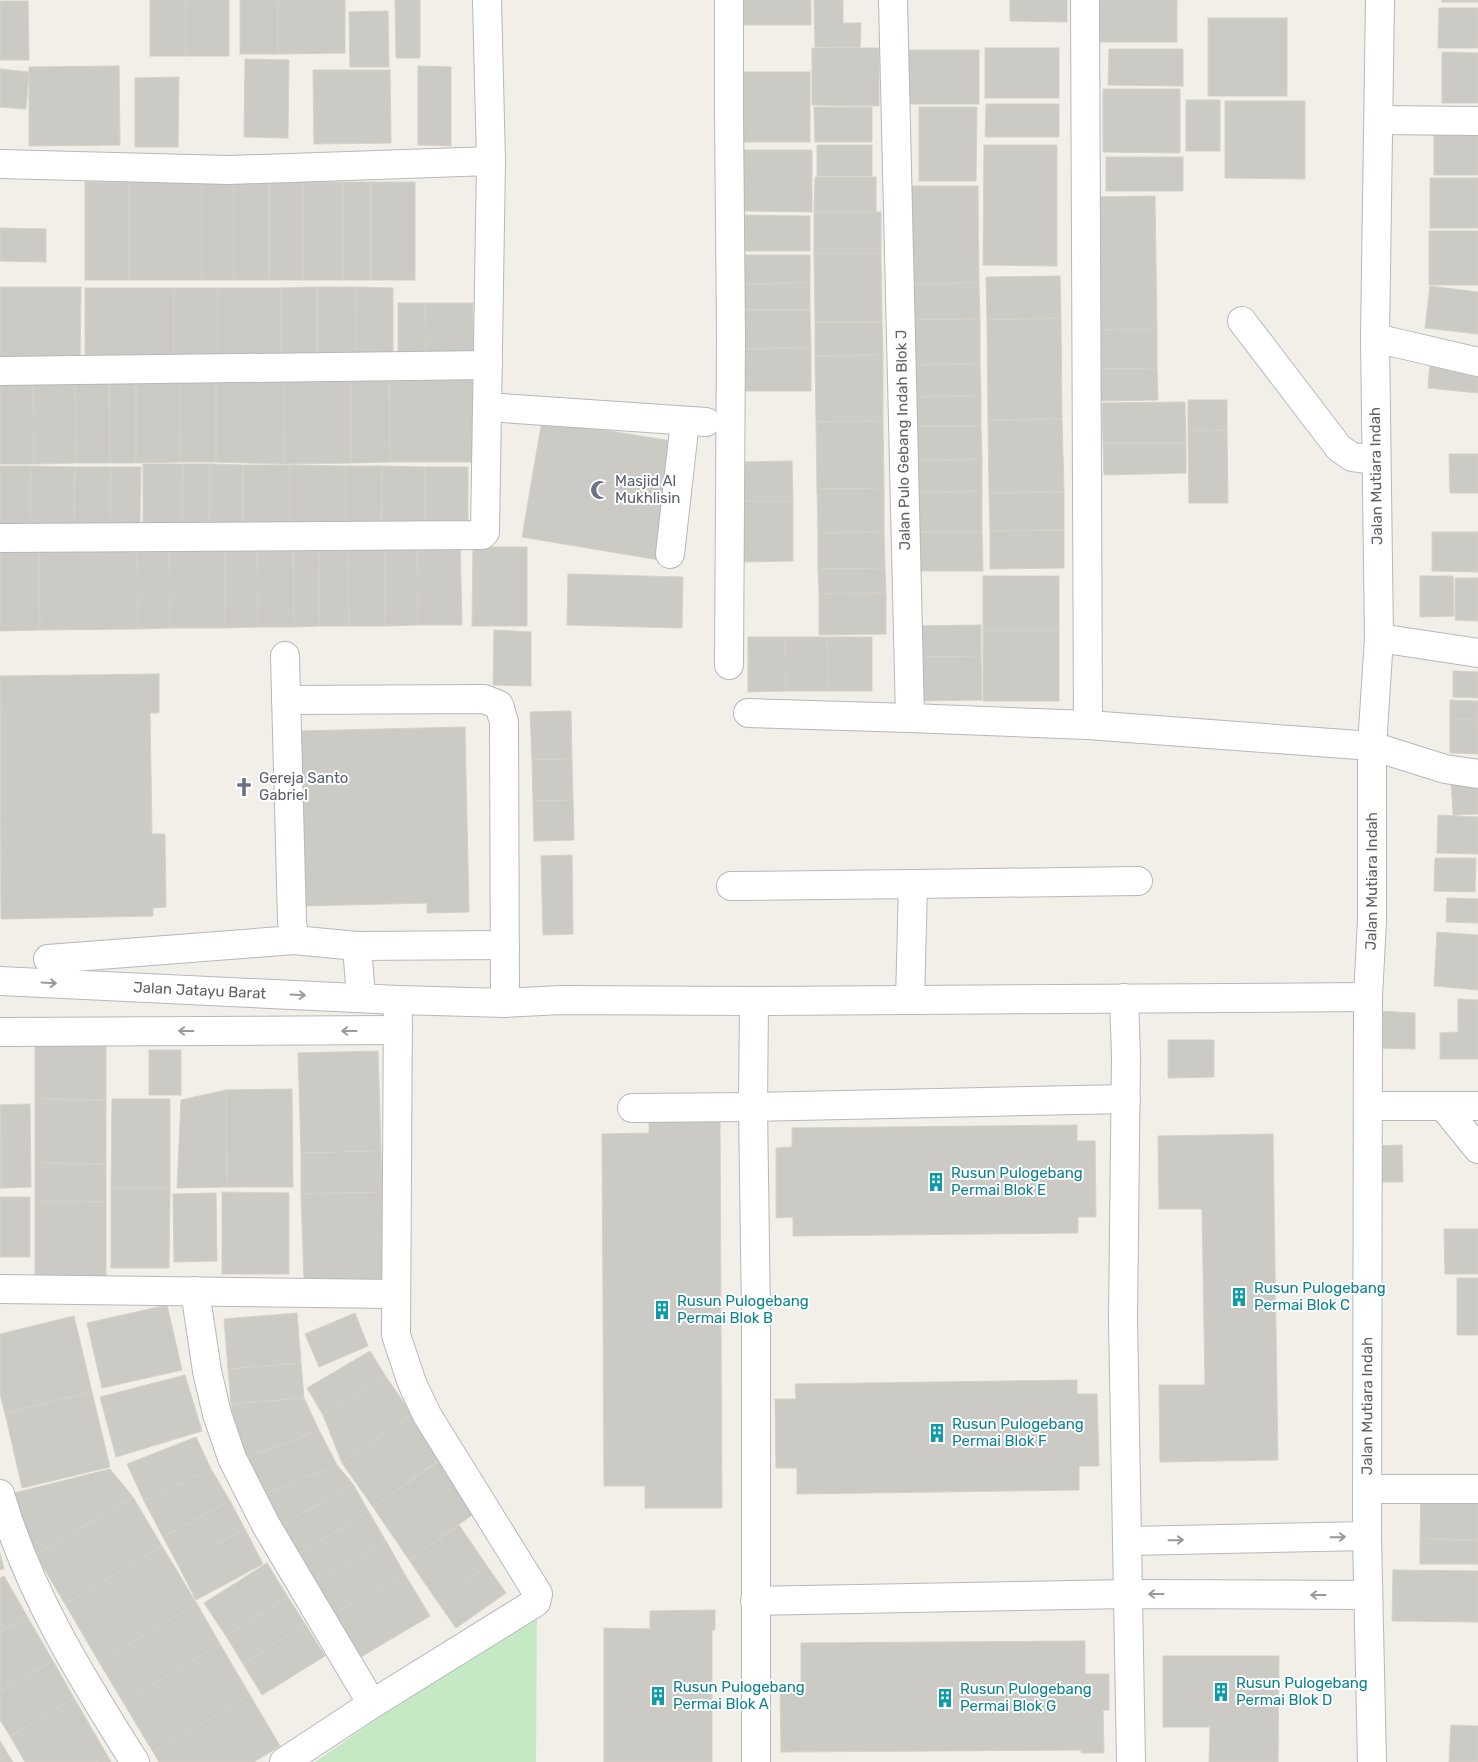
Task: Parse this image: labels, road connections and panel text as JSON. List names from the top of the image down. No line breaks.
{"streets":{"street":["Jalan Pulo Gebang Indah Blok J","Jalan Mutiara Indah","Jalan Jatayu Barat"]},"crossings":[["Jalan Mutiara Indah","Jalan Jatayu Barat"]],"places":{"mosque":["Masjid Al Mukhlisin"],"church":["Gereja Santo Gabriel"],"building":["Rusun Pulogebang Permai Blok E","Rusun Pulogebang Permai Blok C","Rusun Pulogebang Permai Blok B","Rusun Pulogebang Permai Blok F","Rusun Pulogebang Permai Blok D","Rusun Pulogebang Permai Blok A","Rusun Pulogebang Permai Blok G"]}}
